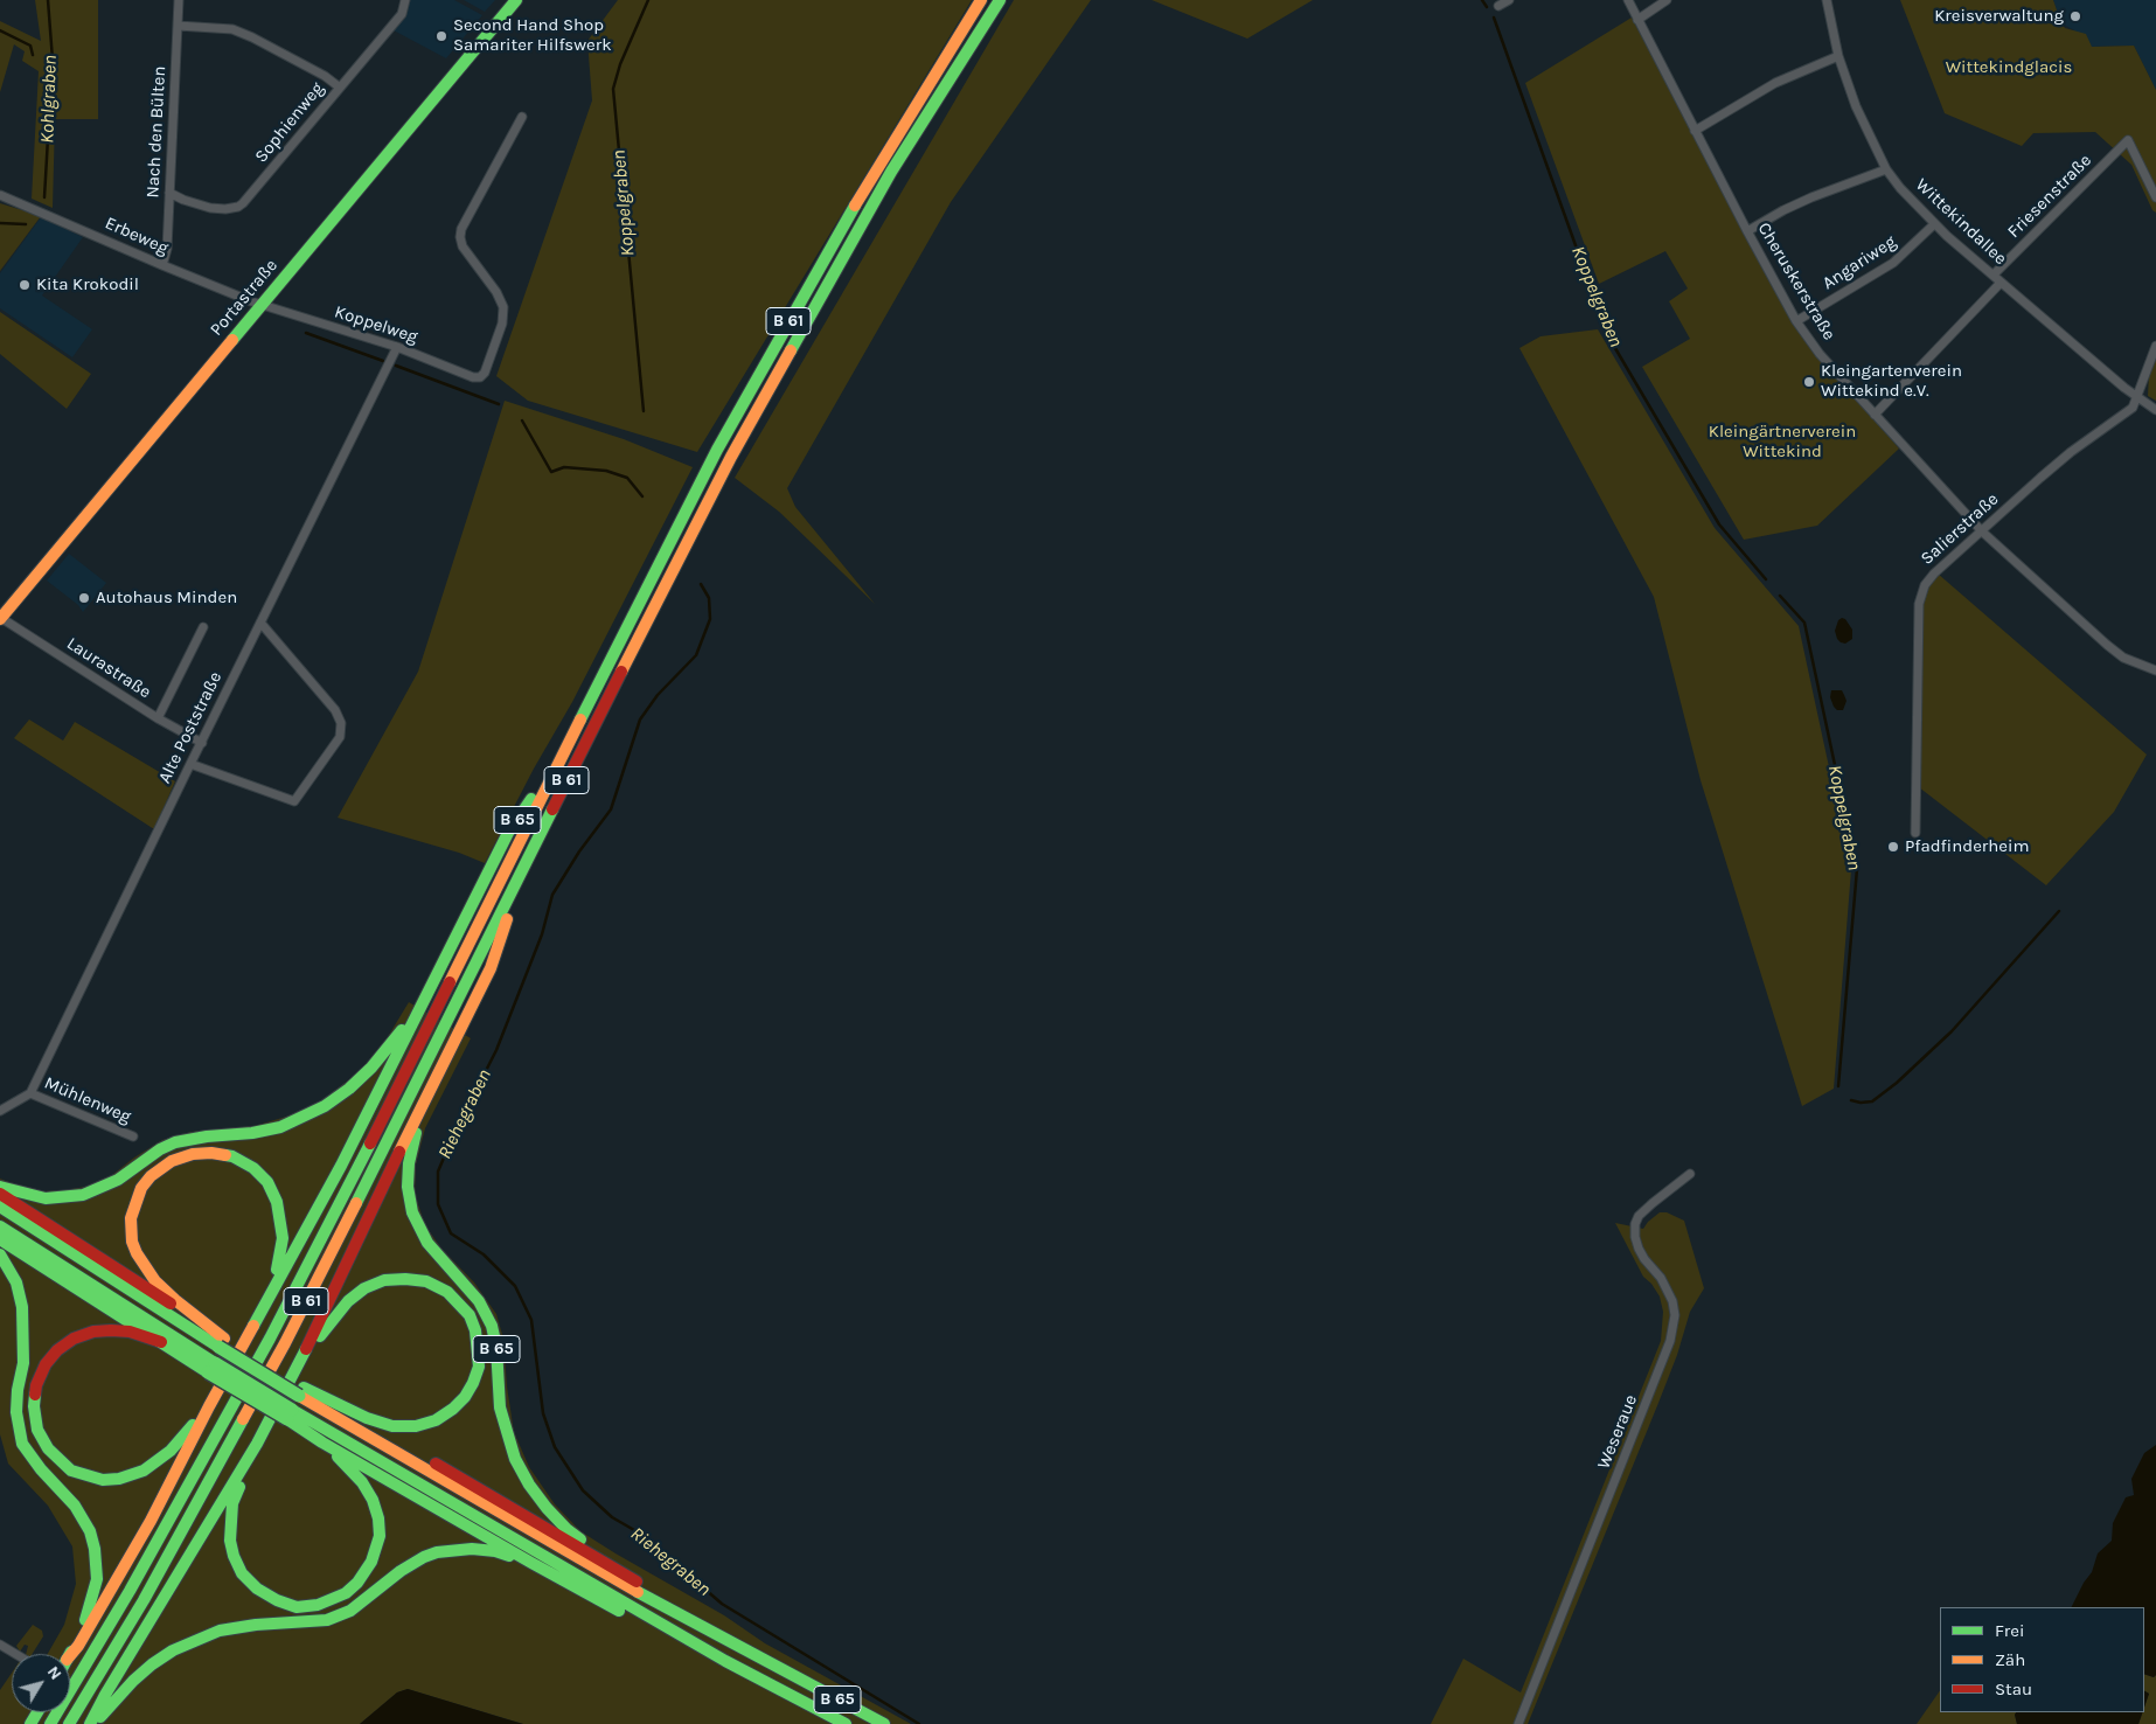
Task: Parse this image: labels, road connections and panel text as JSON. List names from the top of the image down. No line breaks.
{"streets":{"main road":["Portastraße","B 61","B 65"],"street":["Sophienweg","Nach den Bülten","Friesenstraße","Wittekindallee","Erbeweg","Angariweg","Cheruskerstraße","Koppelweg","Salierstraße","Laurastraße","Alte Poststraße","Mühlenweg","Weseraue"]},"crossings":[["Sophienweg","Nach den Bülten"],["Nach den Bülten","Erbeweg"],["Friesenstraße","Wittekindallee"],["Wittekindallee","Angariweg"],["Wittekindallee","Salierstraße"],["Erbeweg","Portastraße"],["Erbeweg","Koppelweg"],["Angariweg","Cheruskerstraße"],["Cheruskerstraße","Salierstraße"],["Portastraße","Koppelweg"],["Portastraße","Laurastraße"],["B 61","B 65"],["Koppelweg","Alte Poststraße"],["Laurastraße","Alte Poststraße"],["Alte Poststraße","Mühlenweg"]],"water":["Kohlgraben","Koppelgraben","Riehegraben"],"parks":["Wittekindglacis","Kleingärtnerverein Wittekind"],"places":["Kreisverwaltung","Second Hand Shop Samariter Hilfswerk","Kita Krokodil","Kleingartenverein Wittekind e.V.","Autohaus Minden","Pfadfinderheim"],"legend":["Frei","Zäh","Stau"],"north":"top right"}
